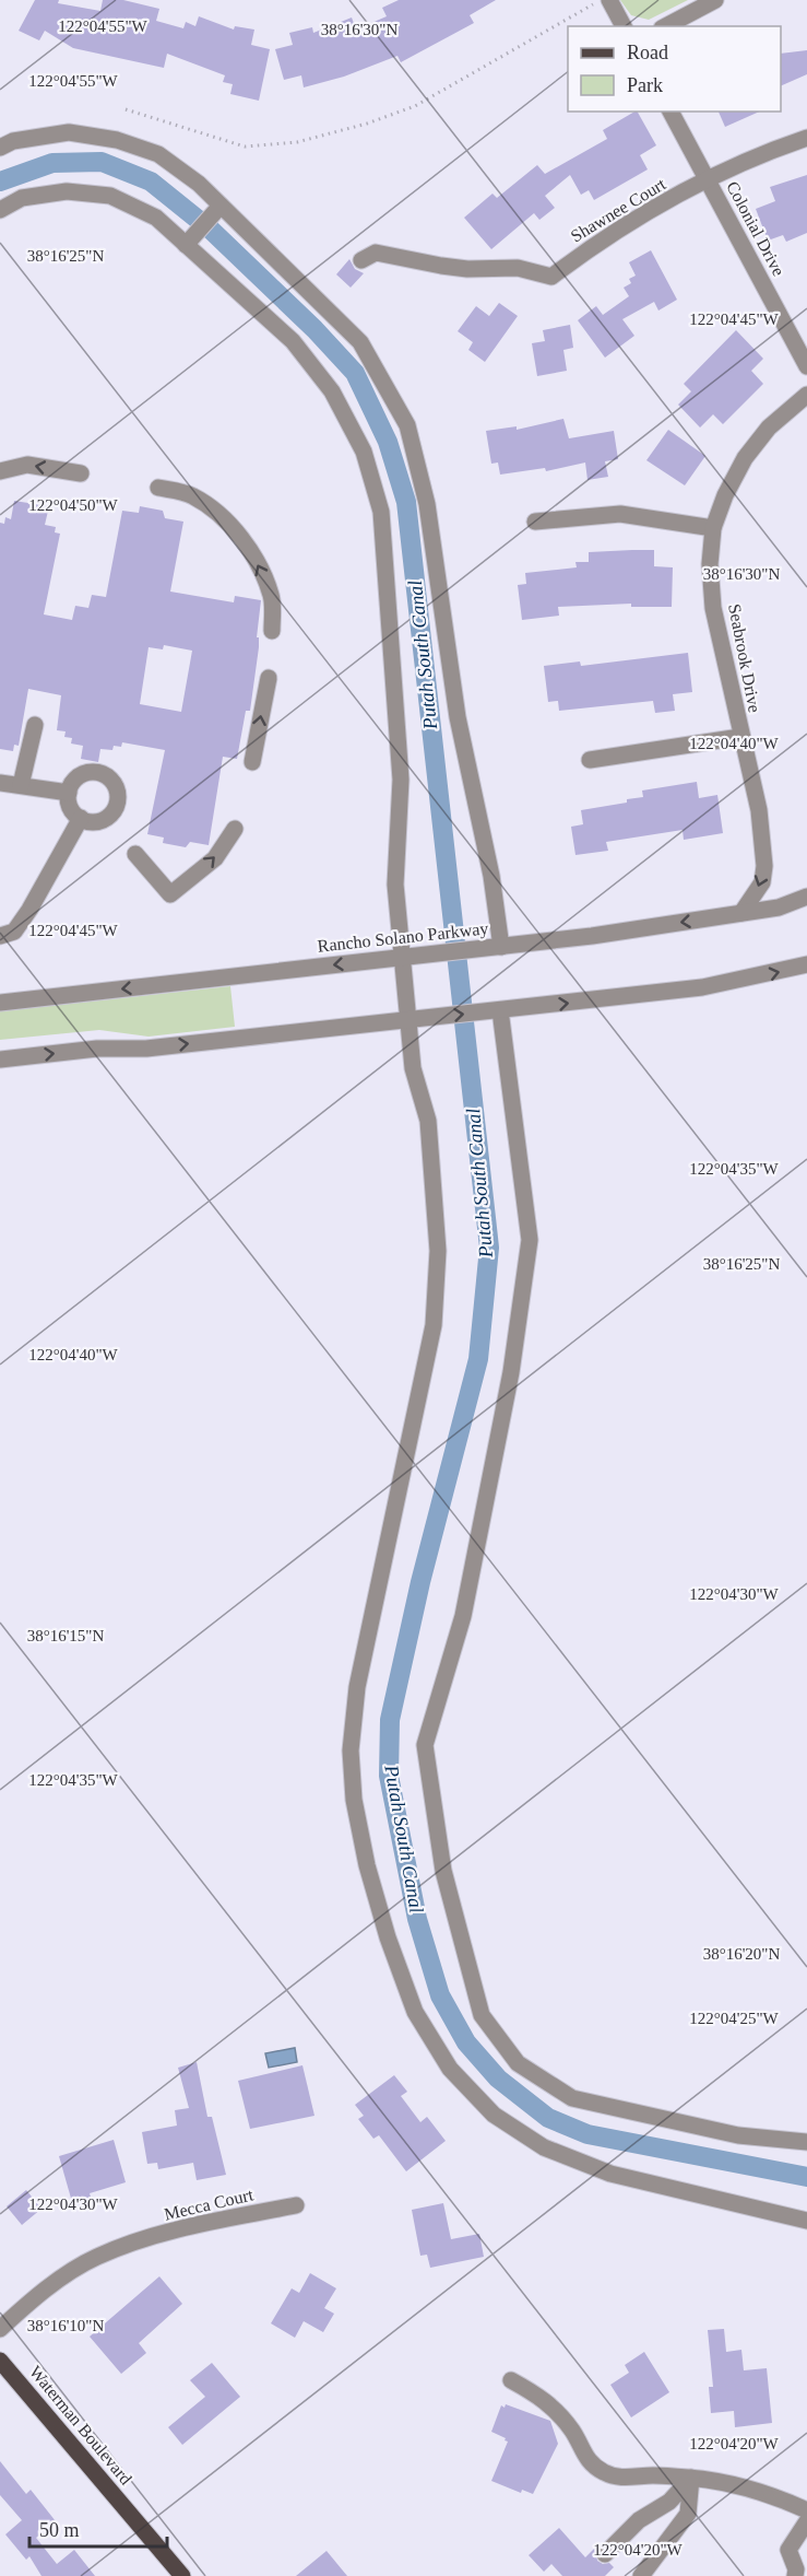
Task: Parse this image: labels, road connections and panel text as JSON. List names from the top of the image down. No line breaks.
{"streets":{"main road":["Waterman Boulevard"],"street":["Shawnee Court","Colonial Drive","Seabrook Drive","Rancho Solano Parkway","Mecca Court"]},"crossings":[["Shawnee Court","Colonial Drive"],["Seabrook Drive","Rancho Solano Parkway"]],"water":["Putah South Canal"],"legend":["Road","Park"],"scale_bar":"50 m","coordinates":["122°04'55\"W","38°16'30\"N","38°16'25\"N","122°04'45\"W","122°04'50\"W","122°04'40\"W","122°04'35\"W","122°04'30\"W","38°16'15\"N","38°16'20\"N","122°04'25\"W","38°16'10\"N","122°04'20\"W"]}
